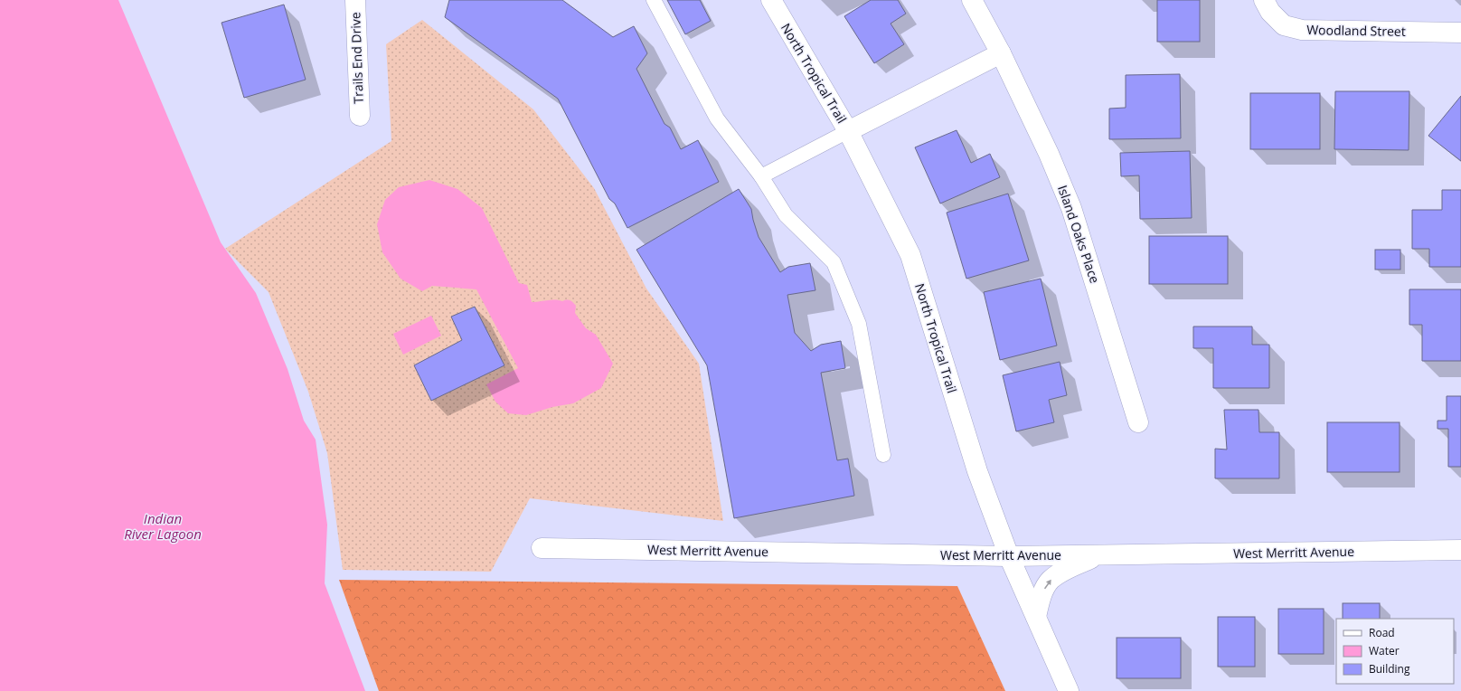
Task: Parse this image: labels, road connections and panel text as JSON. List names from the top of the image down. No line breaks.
{"streets":{"street":["Woodland Street","Trails End Drive","North Tropical Trail","Island Oaks Place","West Merritt Avenue"]},"crossings":[["North Tropical Trail","West Merritt Avenue"]],"water":["Indian River Lagoon"],"legend":["Road","Water","Building"]}
